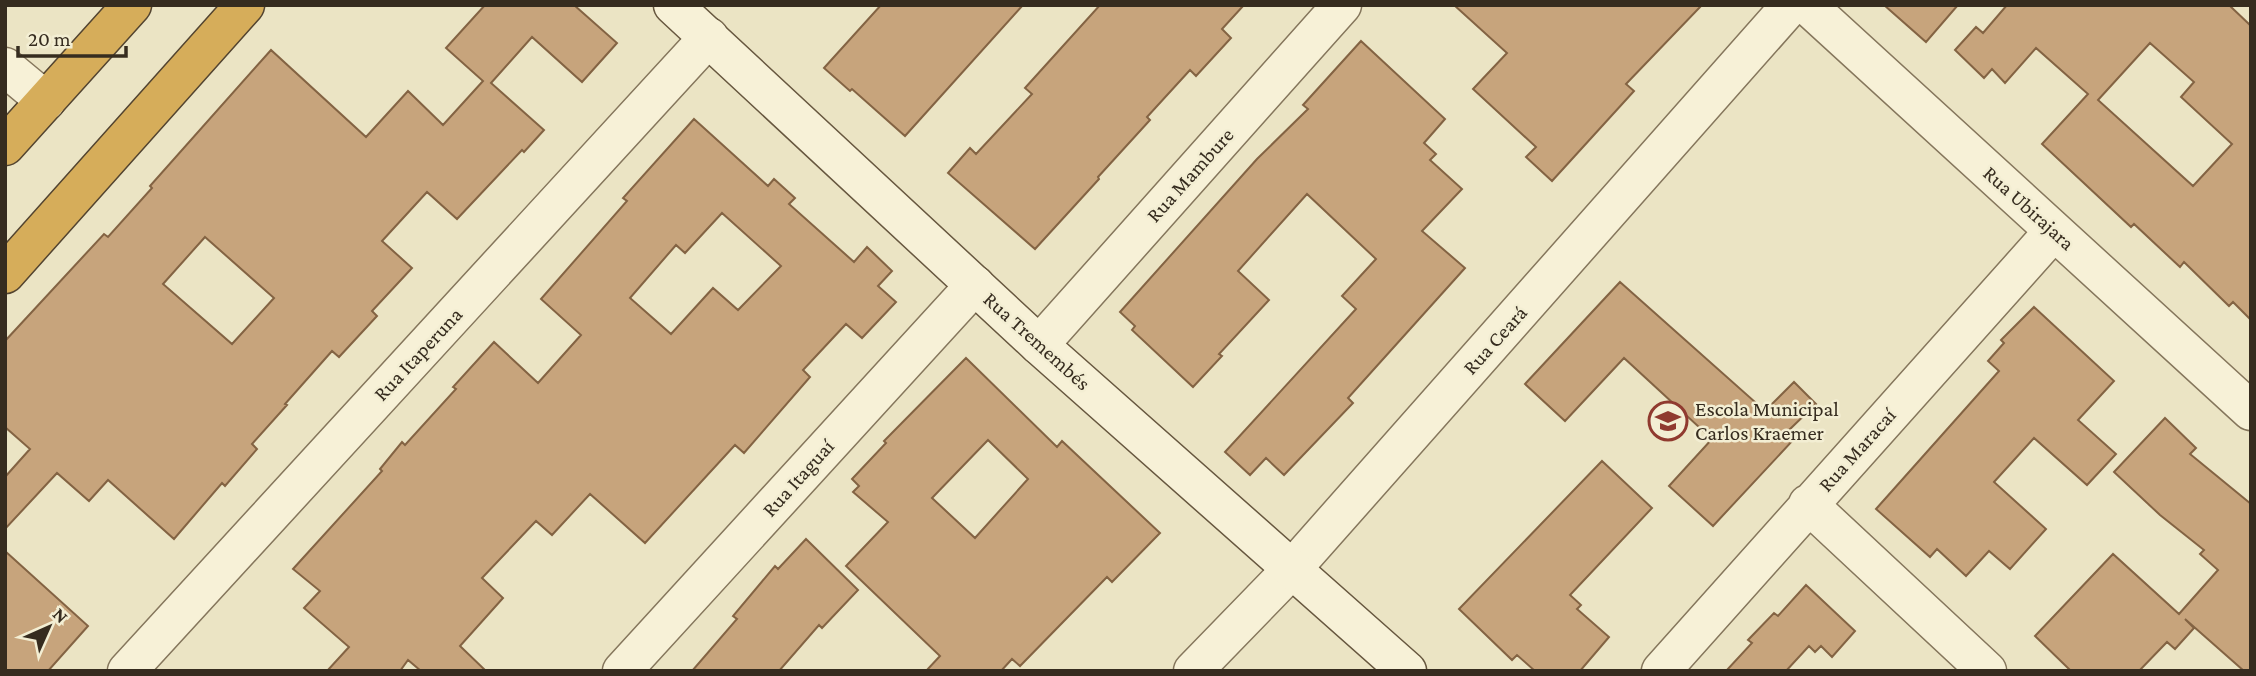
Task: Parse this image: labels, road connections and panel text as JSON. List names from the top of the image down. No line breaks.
{"streets":{"street":["Rua Mambure","Rua Ubirajara","Rua Ceará","Rua Tremembés","Rua Itaperuna","Rua Maracaí","Rua Itaguaí"]},"crossings":[["Rua Mambure","Rua Tremembés"],["Rua Ubirajara","Rua Maracaí"],["Rua Ceará","Rua Tremembés"],["Rua Tremembés","Rua Itaperuna"],["Rua Tremembés","Rua Itaguaí"]],"places":{"school or university":["Escola Municipal Carlos Kraemer"]},"scale_bar":"20 m","north":"top right"}
